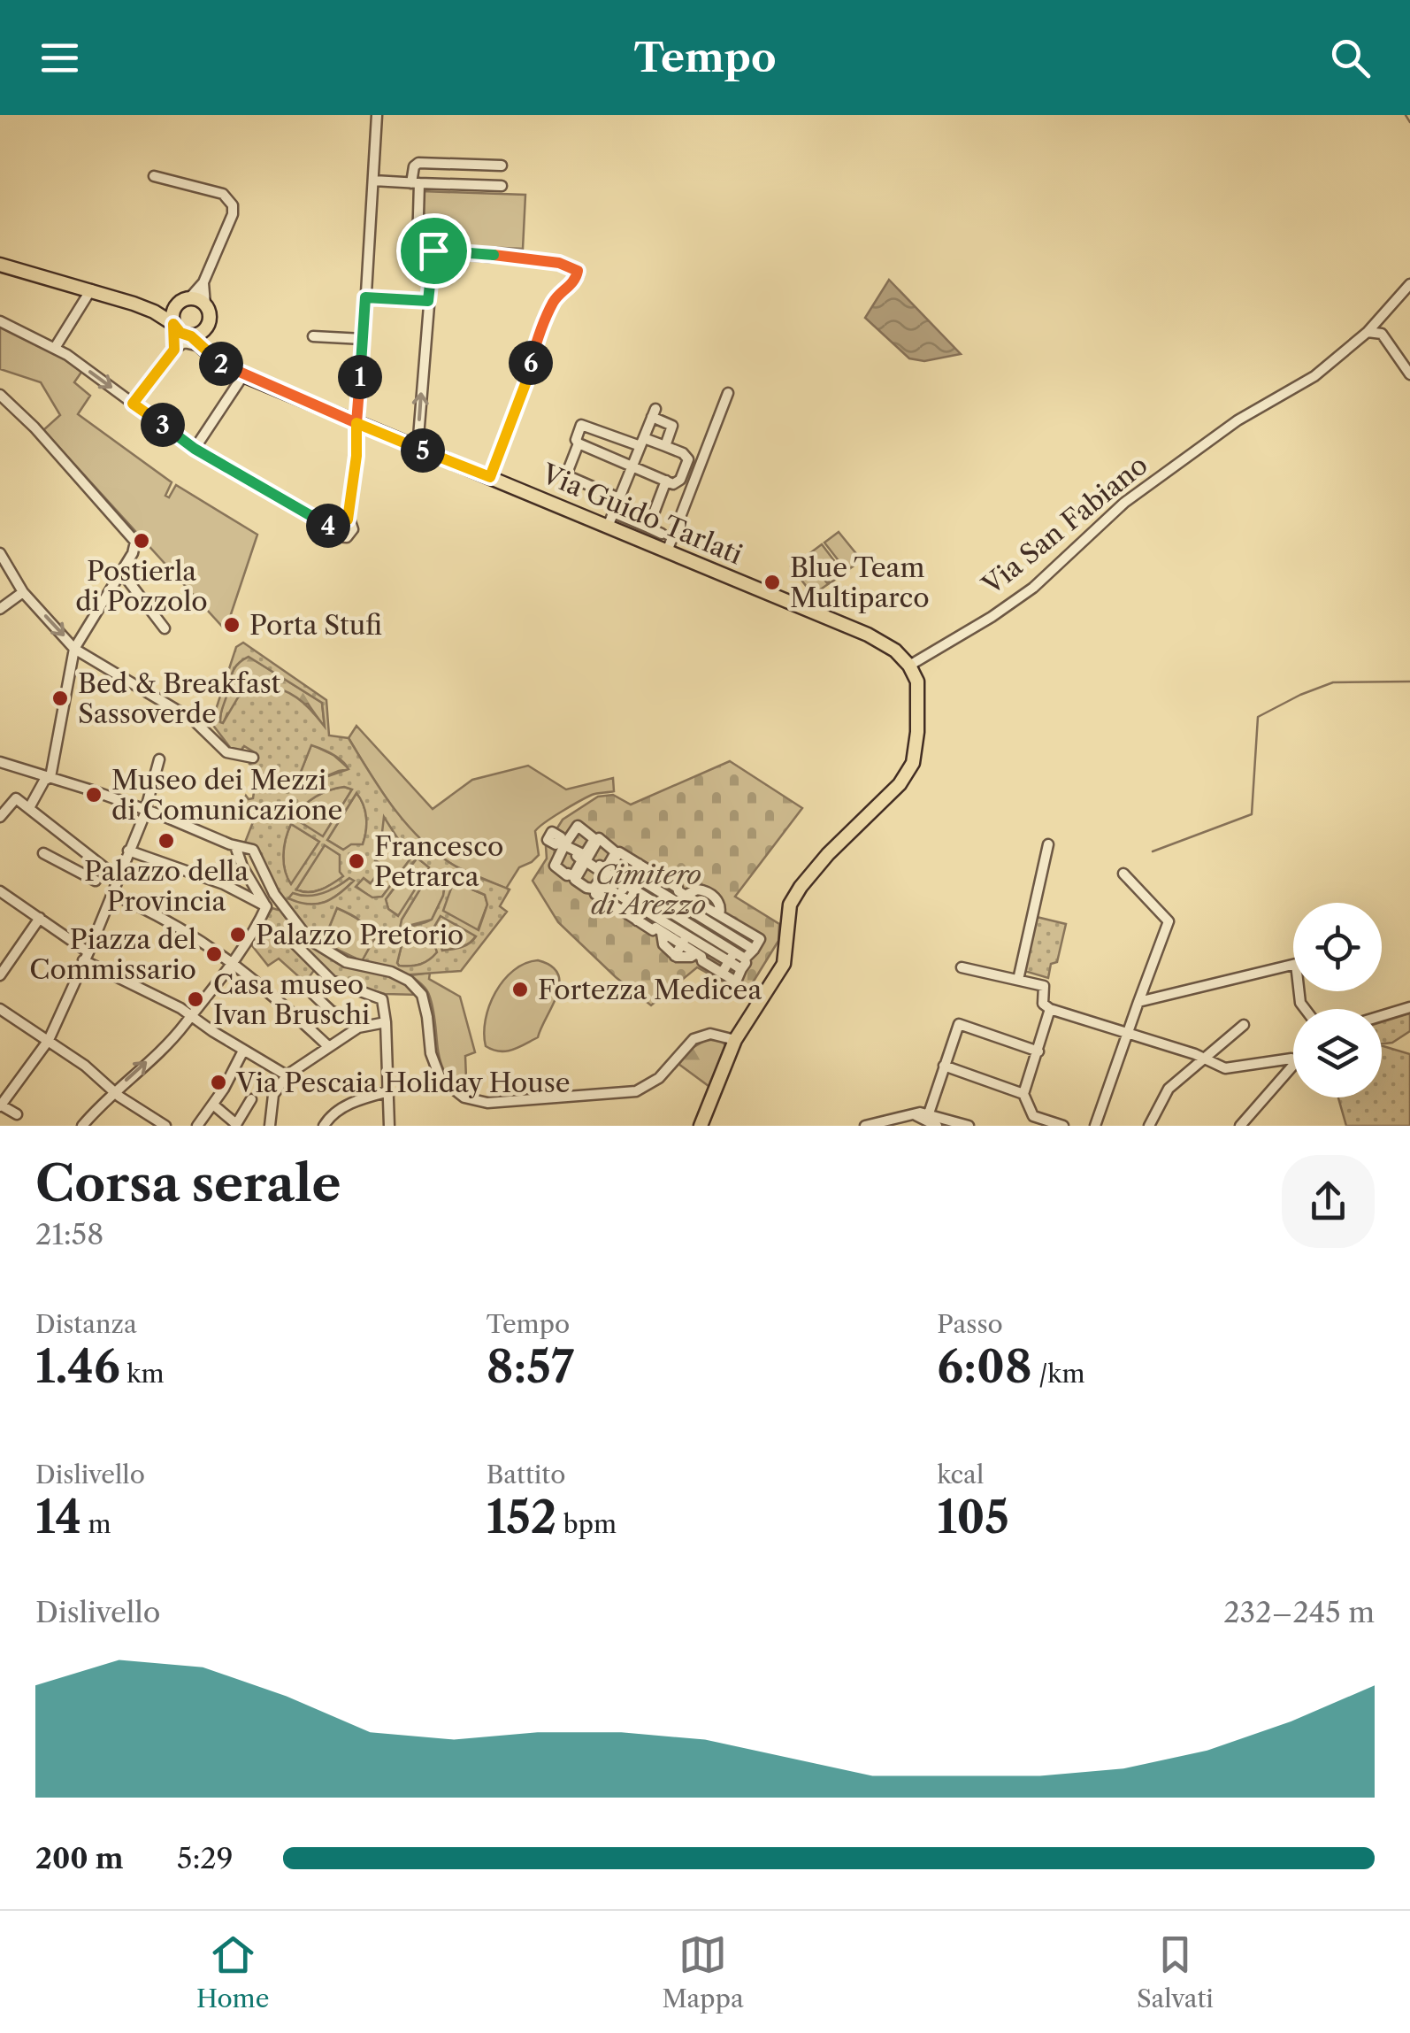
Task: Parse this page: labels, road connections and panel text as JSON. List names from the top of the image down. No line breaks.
{"streets":{"main road":["Via Guido Tarlati"],"street":["Via San Fabiano"]},"parks":["Cimitero di Arezzo"],"places":["Postierla di Pozzolo","Blue Team Multiparco","Porta Stufi","Bed & Breakfast Sassoverde","Museo dei Mezzi di Comunicazione","Palazzo della Provincia","Francesco Petrarca","Palazzo Pretorio","Piazza del Commissario","Fortezza Medicea","Casa museo Ivan Bruschi","Via Pescaia Holiday House"],"page":{"header":"Tempo","pins":["6","2","1","3","5","4"],"heading":["Corsa serale","21:58"],"stats":[["Distanza","1.46 km"],["Tempo","8:57"],["Passo","6:08 /km"],["Dislivello","14 m"],["Battito","152 bpm"],["kcal","105"]],"chart":["Dislivello","232–245 m"],"list":[{"name":"200 m","note":"5:29"}],"tabs":["Home","Mappa","Salvati"]}}
